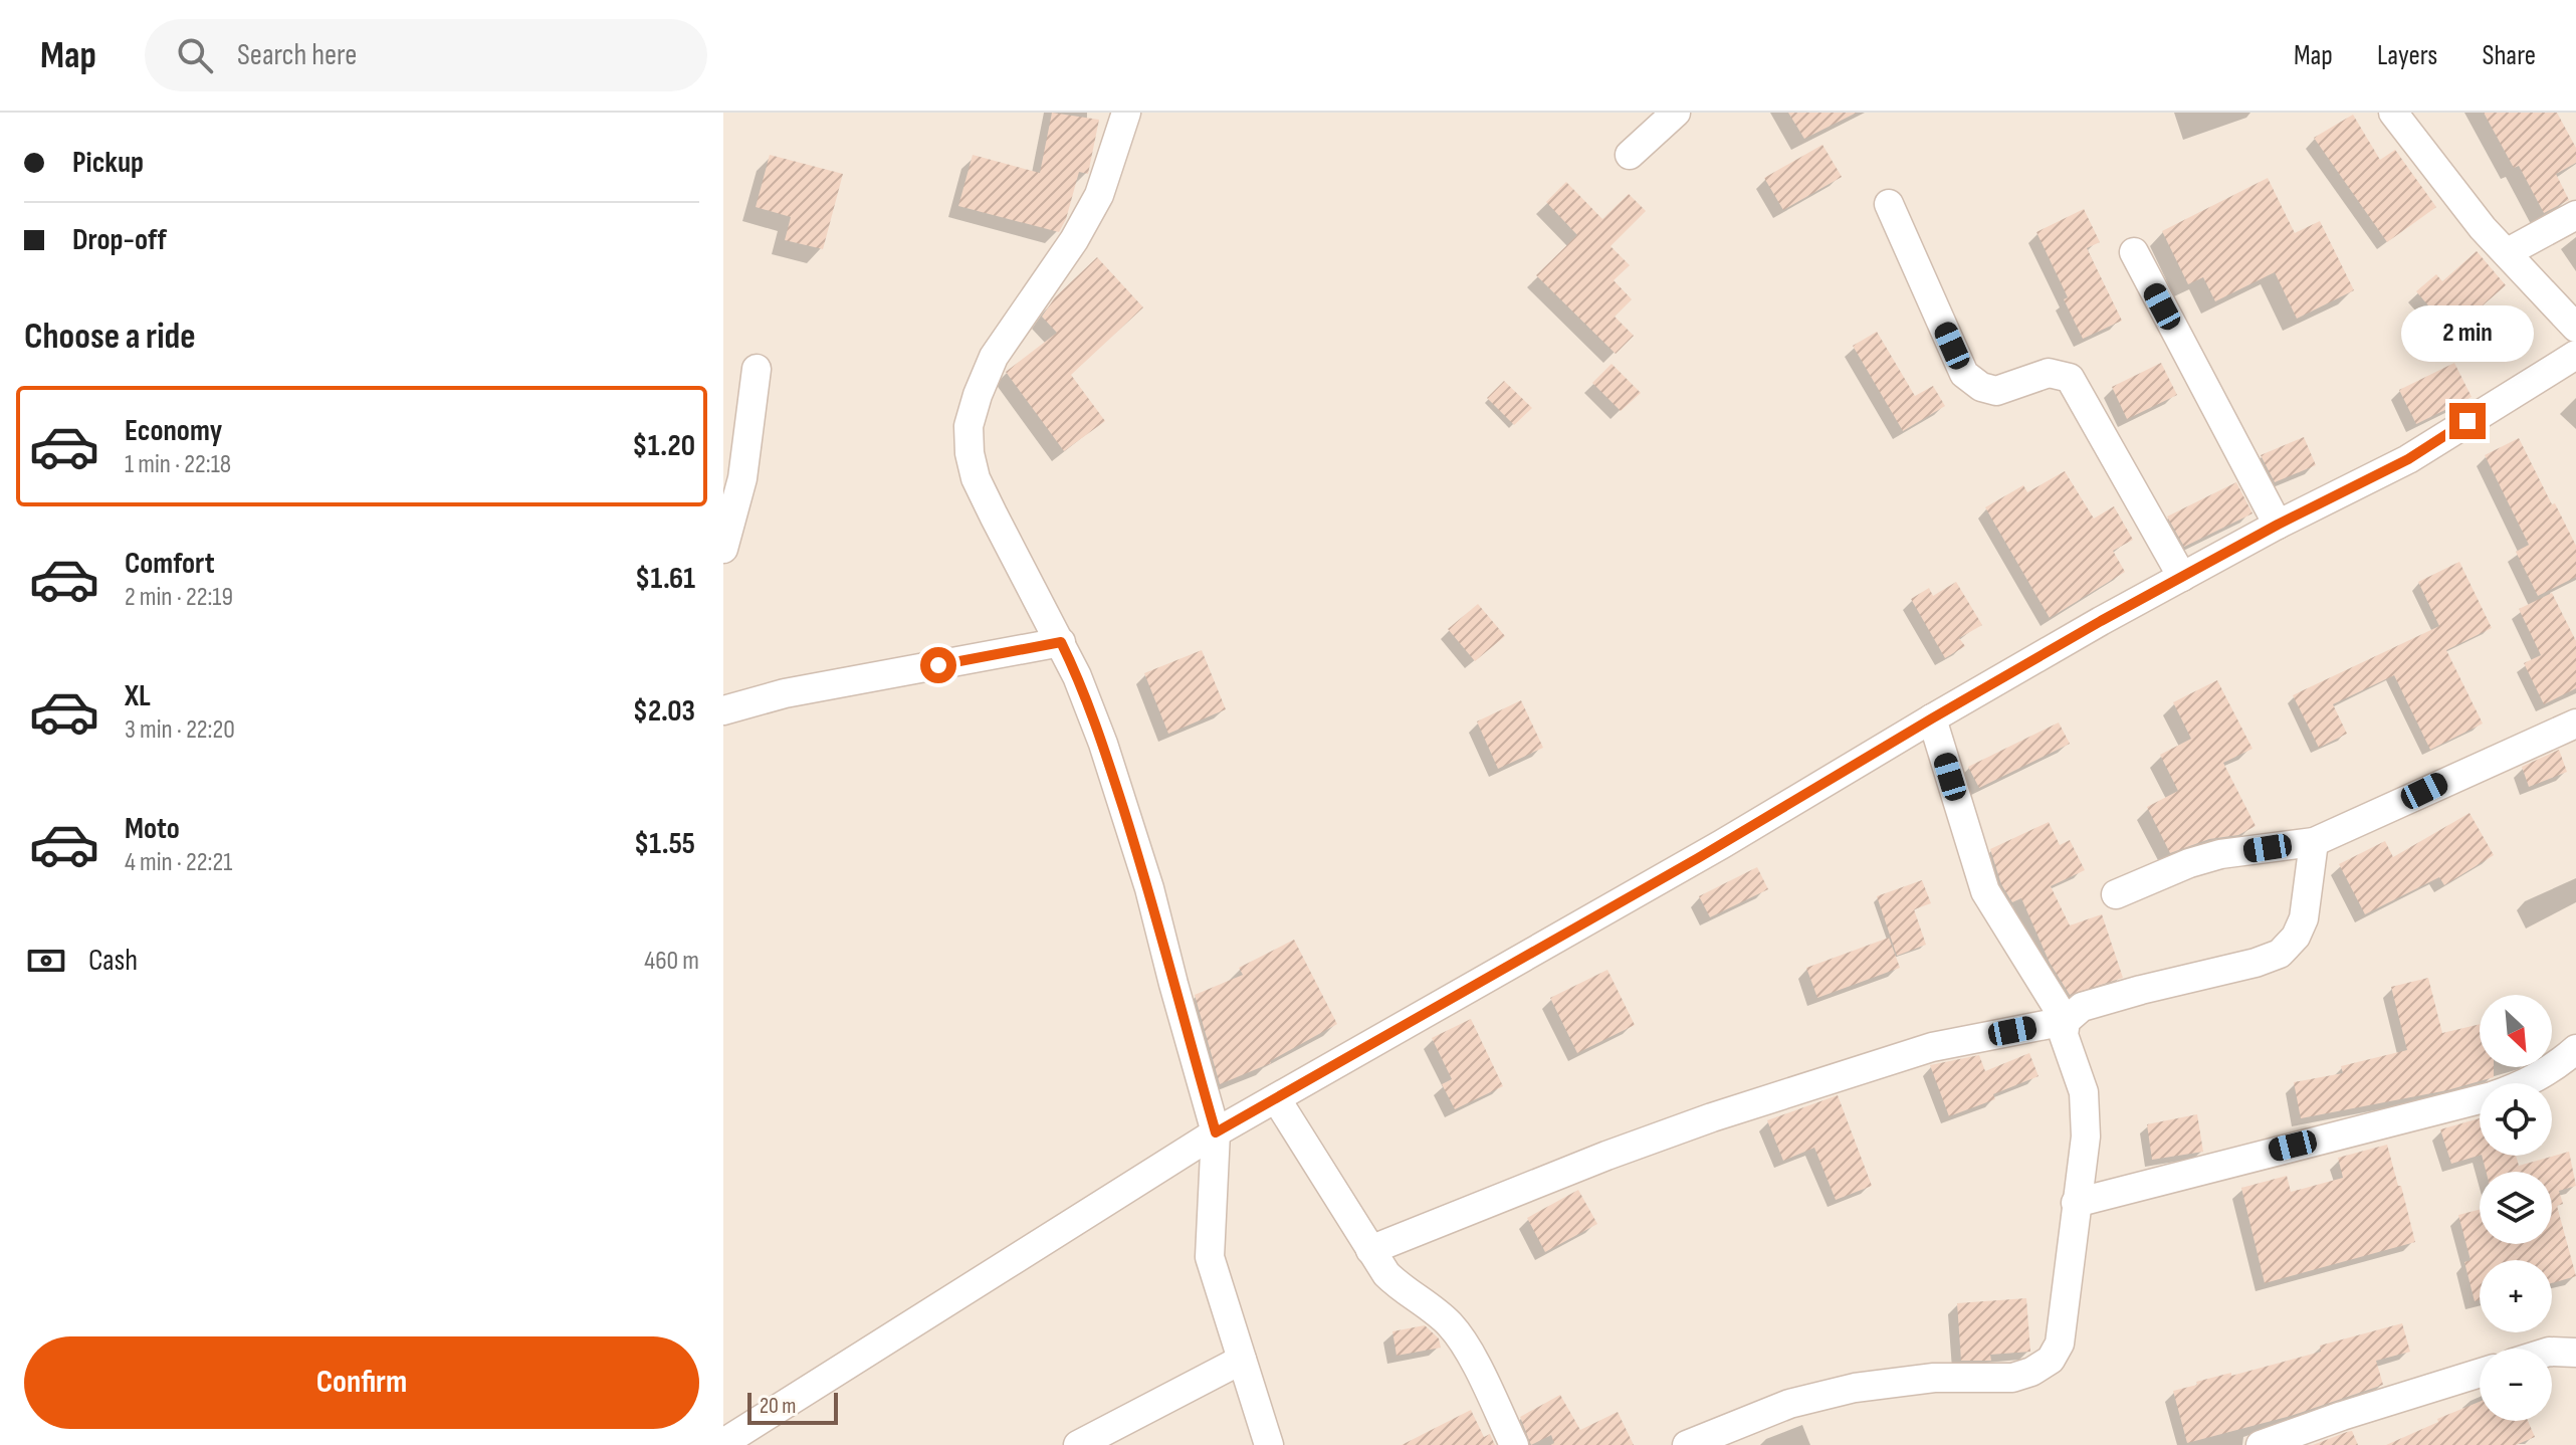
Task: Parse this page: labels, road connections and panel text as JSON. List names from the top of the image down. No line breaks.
{"scale_bar":"20 m","north":"bottom right","page":{"header":"Map","search":"Search here","nav":["Map","Layers","Share"],"banner":["Pickup","Drop-off"],"heading":"Choose a ride","bubble":"2 min","list":[{"name":"Economy","note":"1 min · 22:18","value":"$1.20"},{"name":"Comfort","note":"2 min · 22:19","value":"$1.61"},{"name":"XL","note":"3 min · 22:20","value":"$2.03"},{"name":"Moto","note":"4 min · 22:21","value":"$1.55"}],"pay":["Cash","460 m"],"map_buttons":["+","−"],"buttons":"Confirm","scale":"20 m"}}
